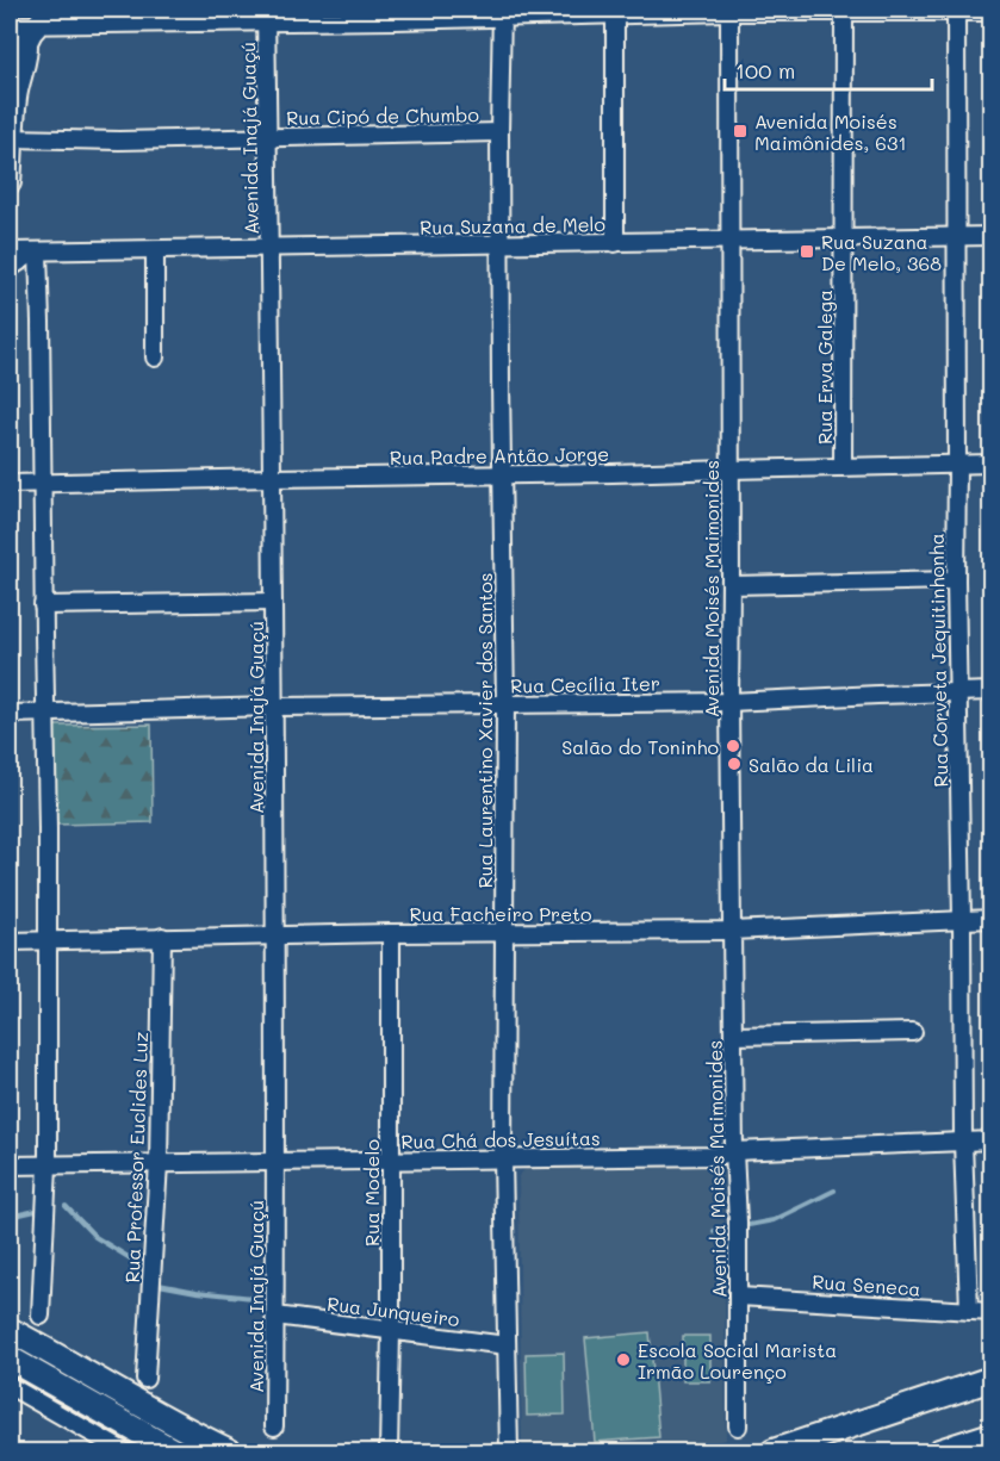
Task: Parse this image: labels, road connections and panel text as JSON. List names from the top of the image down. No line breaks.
{"streets":{"street":["Rua Cipó de Chumbo","Avenida Inajá Guaçú","Rua Suzana de Melo","Rua Erva Galega","Rua Padre Antão Jorge","Avenida Moisés Maimonides","Rua Corveta Jequitinhonha","Rua Cecília Iter","Rua Laurentino Xavier dos Santos","Rua Facheiro Preto","Rua Chá dos Jesuítas","Rua Professor Euclides Luz","Rua Modelo","Rua Seneca","Rua Junqueiro"]},"crossings":[["Rua Cipó de Chumbo","Avenida Inajá Guaçú"],["Rua Cipó de Chumbo","Rua Laurentino Xavier dos Santos"],["Avenida Inajá Guaçú","Rua Suzana de Melo"],["Avenida Inajá Guaçú","Rua Padre Antão Jorge"],["Avenida Inajá Guaçú","Rua Cecília Iter"],["Avenida Inajá Guaçú","Rua Facheiro Preto"],["Avenida Inajá Guaçú","Rua Chá dos Jesuítas"],["Avenida Inajá Guaçú","Rua Junqueiro"],["Rua Suzana de Melo","Rua Erva Galega"],["Rua Suzana de Melo","Avenida Moisés Maimonides"],["Rua Suzana de Melo","Rua Corveta Jequitinhonha"],["Rua Suzana de Melo","Rua Laurentino Xavier dos Santos"],["Rua Erva Galega","Rua Padre Antão Jorge"],["Rua Padre Antão Jorge","Avenida Moisés Maimonides"],["Rua Padre Antão Jorge","Rua Corveta Jequitinhonha"],["Rua Padre Antão Jorge","Rua Laurentino Xavier dos Santos"],["Avenida Moisés Maimonides","Rua Cecília Iter"],["Avenida Moisés Maimonides","Rua Facheiro Preto"],["Avenida Moisés Maimonides","Rua Chá dos Jesuítas"],["Avenida Moisés Maimonides","Rua Seneca"],["Rua Corveta Jequitinhonha","Rua Cecília Iter"],["Rua Corveta Jequitinhonha","Rua Facheiro Preto"],["Rua Corveta Jequitinhonha","Rua Chá dos Jesuítas"],["Rua Corveta Jequitinhonha","Rua Seneca"],["Rua Cecília Iter","Rua Laurentino Xavier dos Santos"],["Rua Laurentino Xavier dos Santos","Rua Facheiro Preto"],["Rua Laurentino Xavier dos Santos","Rua Chá dos Jesuítas"],["Rua Laurentino Xavier dos Santos","Rua Junqueiro"],["Rua Facheiro Preto","Rua Professor Euclides Luz"],["Rua Facheiro Preto","Rua Modelo"],["Rua Chá dos Jesuítas","Rua Professor Euclides Luz"],["Rua Chá dos Jesuítas","Rua Modelo"],["Rua Modelo","Rua Junqueiro"]],"places":{"transit":["Avenida Moisés Maimônides, 631","Rua Suzana De Melo, 368"],"other":["Salão do Toninho","Salão da Lilia","Escola Social Marista Irmão Lourenço"]},"scale_bar":"100 m"}
